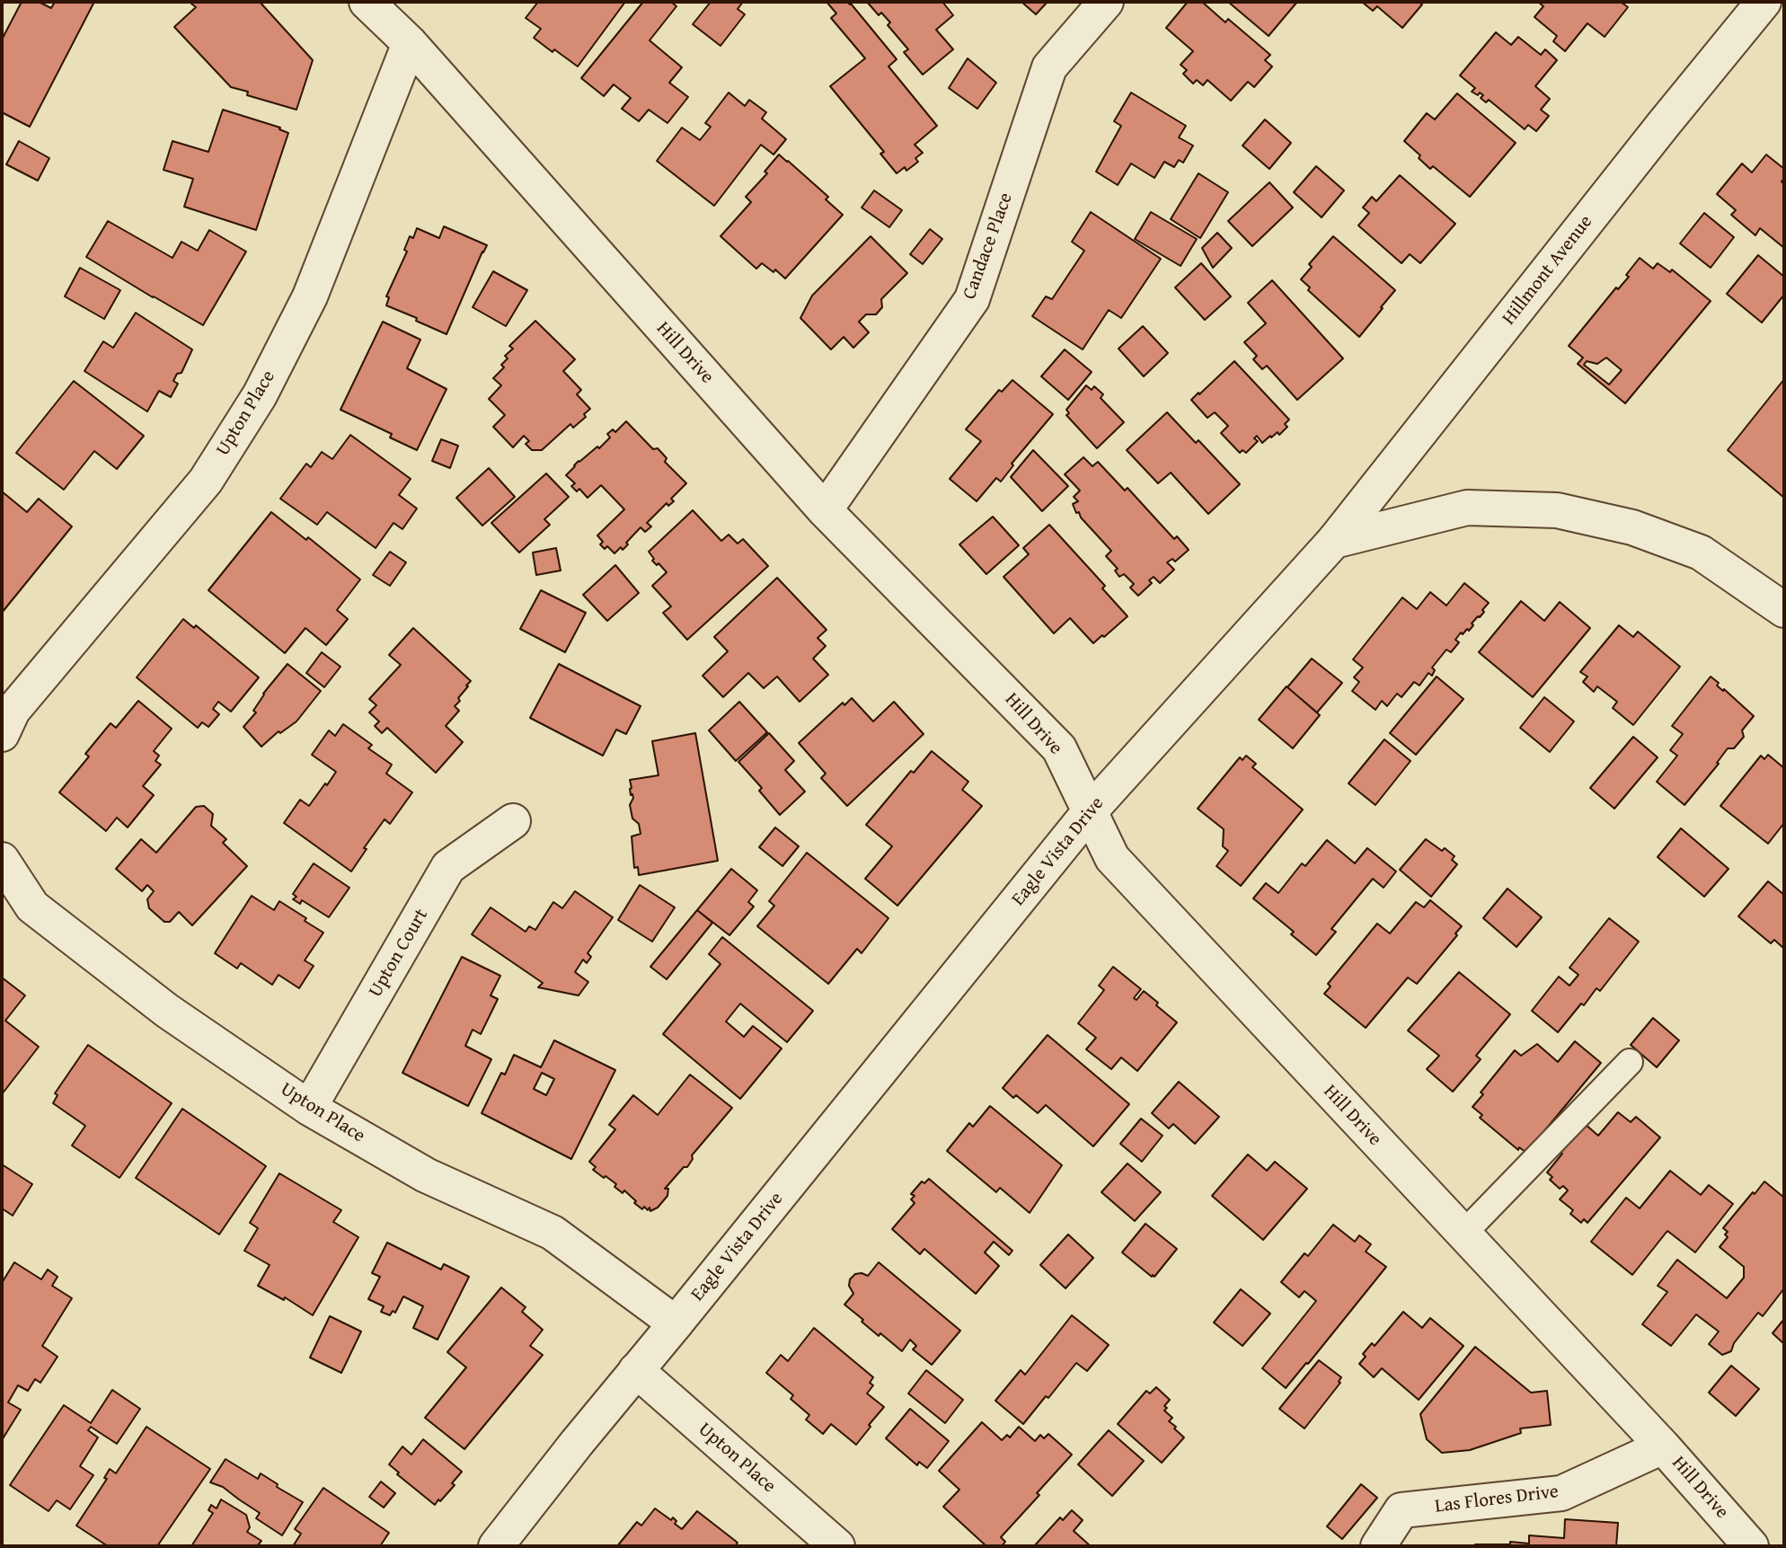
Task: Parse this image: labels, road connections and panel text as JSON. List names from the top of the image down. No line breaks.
{"streets":{"street":["Candace Place","Hillmont Avenue","Hill Drive","Upton Place","Eagle Vista Drive","Upton Court","Las Flores Drive"]},"crossings":[["Candace Place","Hill Drive"],["Hillmont Avenue","Eagle Vista Drive"],["Hill Drive","Upton Place"],["Hill Drive","Eagle Vista Drive"],["Hill Drive","Las Flores Drive"],["Upton Place","Eagle Vista Drive"],["Upton Place","Upton Court"]]}
